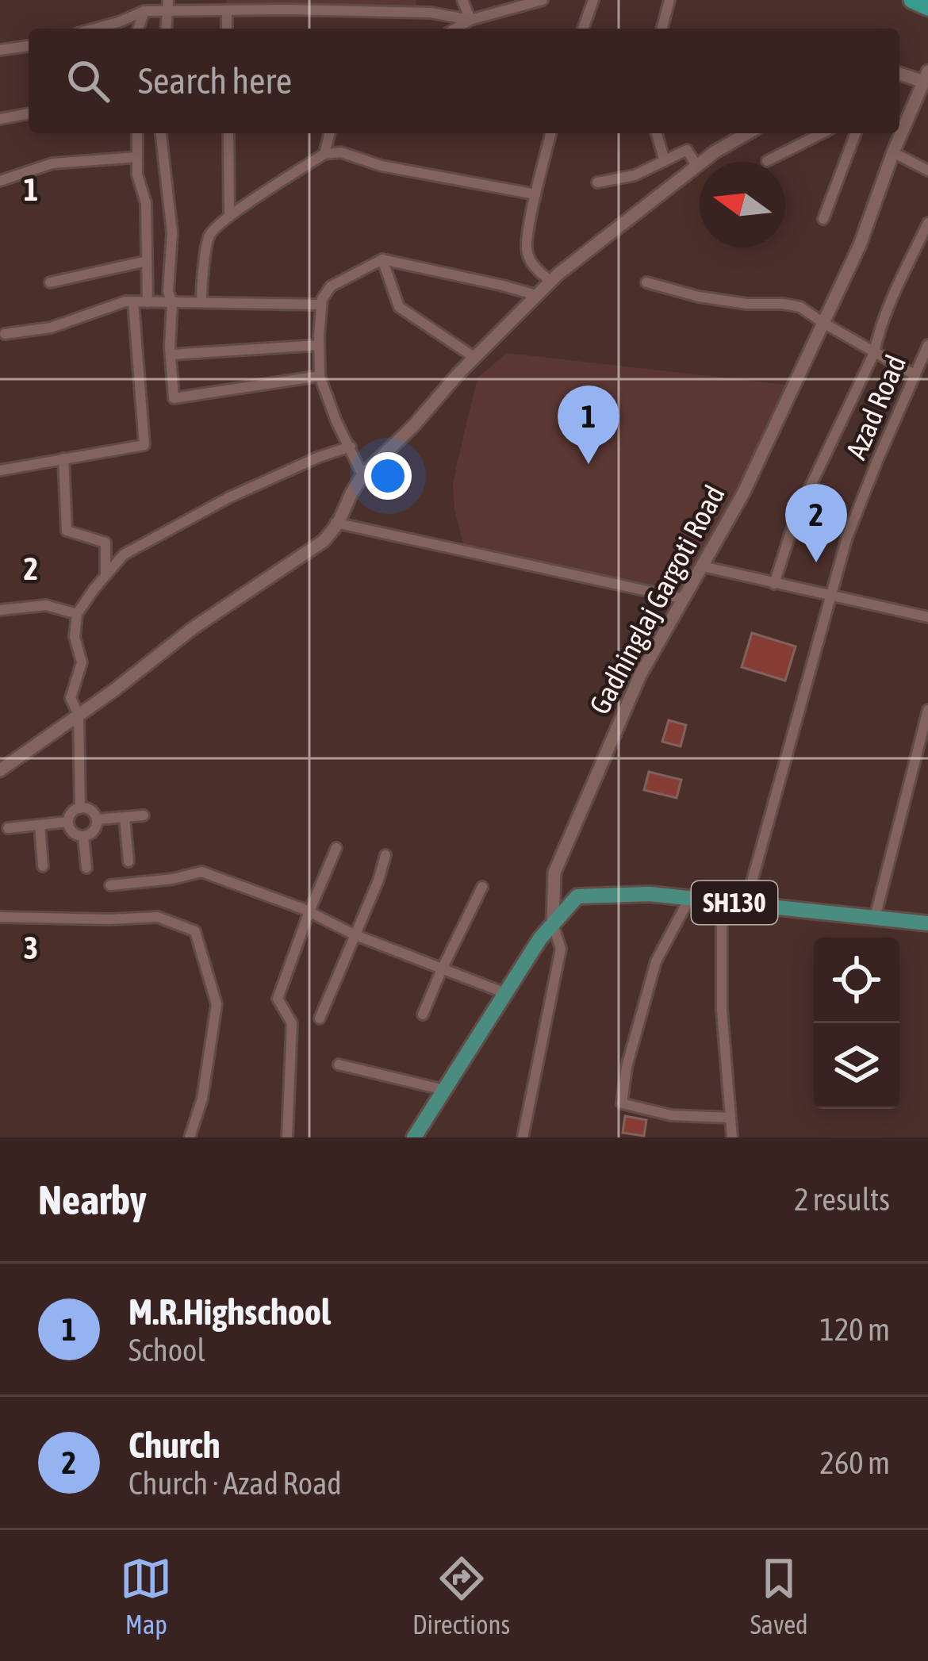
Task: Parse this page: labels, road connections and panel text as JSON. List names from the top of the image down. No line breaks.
{"streets":{"main road":["SH130"],"street":["Azad Road","Gadhinglaj Gargoti Road"]},"crossings":[["Azad Road","SH130"],["Gadhinglaj Gargoti Road","SH130"]],"north":"left","page":{"search":"Search here","pins":["1","2"],"heading":["Nearby","2 results"],"list":[{"mark":"1","name":"M.R.Highschool","note":"School","value":"120 m"},{"mark":"2","name":"Church","note":"Church · Azad Road","value":"260 m"}],"nav":["Map","Directions","Saved"]},"grid":{"rows":["1","2","3"]}}
